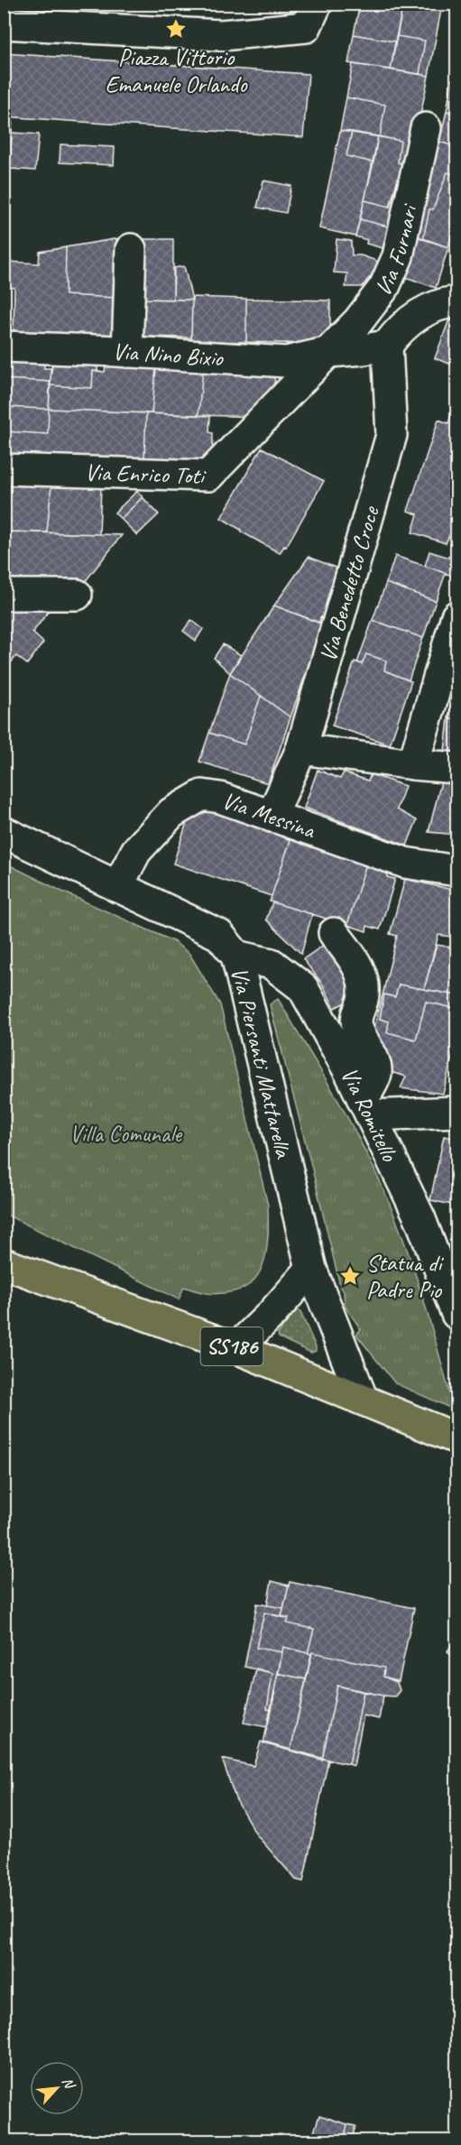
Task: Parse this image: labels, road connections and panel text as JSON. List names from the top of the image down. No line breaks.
{"streets":{"main road":["SS186"],"street":["Via Furnari","Via Nino Bixio","Via Enrico Toti","Via Benedetto Croce","Via Messina","Via Piersanti Mattarella","Via Romitello"]},"crossings":[["Via Furnari","Via Nino Bixio"],["Via Furnari","Via Enrico Toti"],["Via Nino Bixio","Via Enrico Toti"],["Via Nino Bixio","Via Benedetto Croce"],["Via Benedetto Croce","Via Messina"],["Via Messina","Via Piersanti Mattarella"],["Via Piersanti Mattarella","Via Romitello"],["Via Piersanti Mattarella","SS186"]],"parks":["Villa Comunale"],"places":{"place":["Piazza Vittorio Emanuele Orlando","Statua di Padre Pio"]},"north":"top right"}
